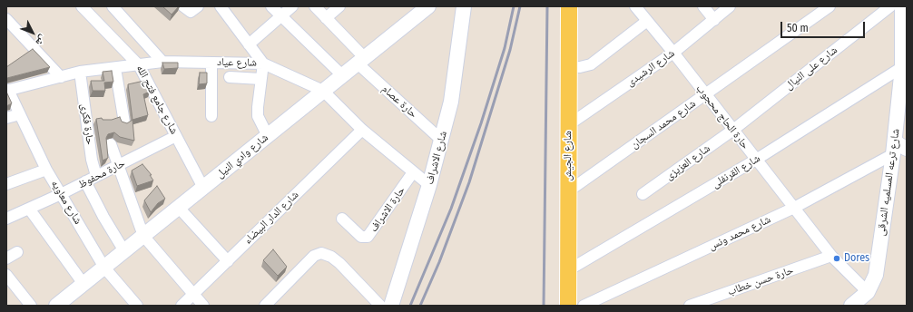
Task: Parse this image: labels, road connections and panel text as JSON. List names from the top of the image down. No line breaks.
{"streets":{"main road":["شارع الجيش"],"street":["شارع عياد","شارع الرشيدى","شارع على النيال","شارع جامع فتح الله","حارة عصام","حارة الحاج محجوب","حارة فكرى","شارع محمد السجان","شارع وادي النيل","شارع الاشراف","شارع العزيزى","شارع القرنفلى","حارة محفوظ","شارع ترعه المسلميه الشرقى","شارع معاويه","حارة الاشراف","شارع الدار البيضاء","شارع محمد ونس","حارة حسن خطاب"]},"crossings":[["شارع عياد","شارع جامع فتح الله"],["شارع عياد","حارة فكرى"],["شارع عياد","شارع وادي النيل"],["شارع عياد","شارع الاشراف"],["شارع عياد","شارع معاويه"],["شارع عياد","حارة الاشراف"],["شارع عياد","شارع الدار البيضاء"],["شارع الرشيدى","حارة الحاج محجوب"],["شارع الرشيدى","شارع الجيش"],["شارع على النيال","حارة الحاج محجوب"],["شارع على النيال","شارع العزيزى"],["شارع جامع فتح الله","شارع وادي النيل"],["شارع جامع فتح الله","حارة محفوظ"],["حارة عصام","شارع وادي النيل"],["حارة عصام","شارع الاشراف"],["حارة الحاج محجوب","شارع محمد السجان"],["حارة الحاج محجوب","شارع العزيزى"],["حارة الحاج محجوب","شارع القرنفلى"],["حارة الحاج محجوب","شارع ترعه المسلميه الشرقى"],["حارة الحاج محجوب","شارع محمد ونس"],["حارة الحاج محجوب","حارة حسن خطاب"],["حارة فكرى","حارة محفوظ"],["شارع محمد السجان","شارع الجيش"],["شارع وادي النيل","شارع معاويه"],["شارع الجيش","شارع القرنفلى"],["شارع القرنفلى","شارع ترعه المسلميه الشرقى"],["حارة محفوظ","شارع معاويه"],["شارع ترعه المسلميه الشرقى","شارع محمد ونس"]],"places":["Dores"],"scale_bar":"50 m","north":"bottom right"}
